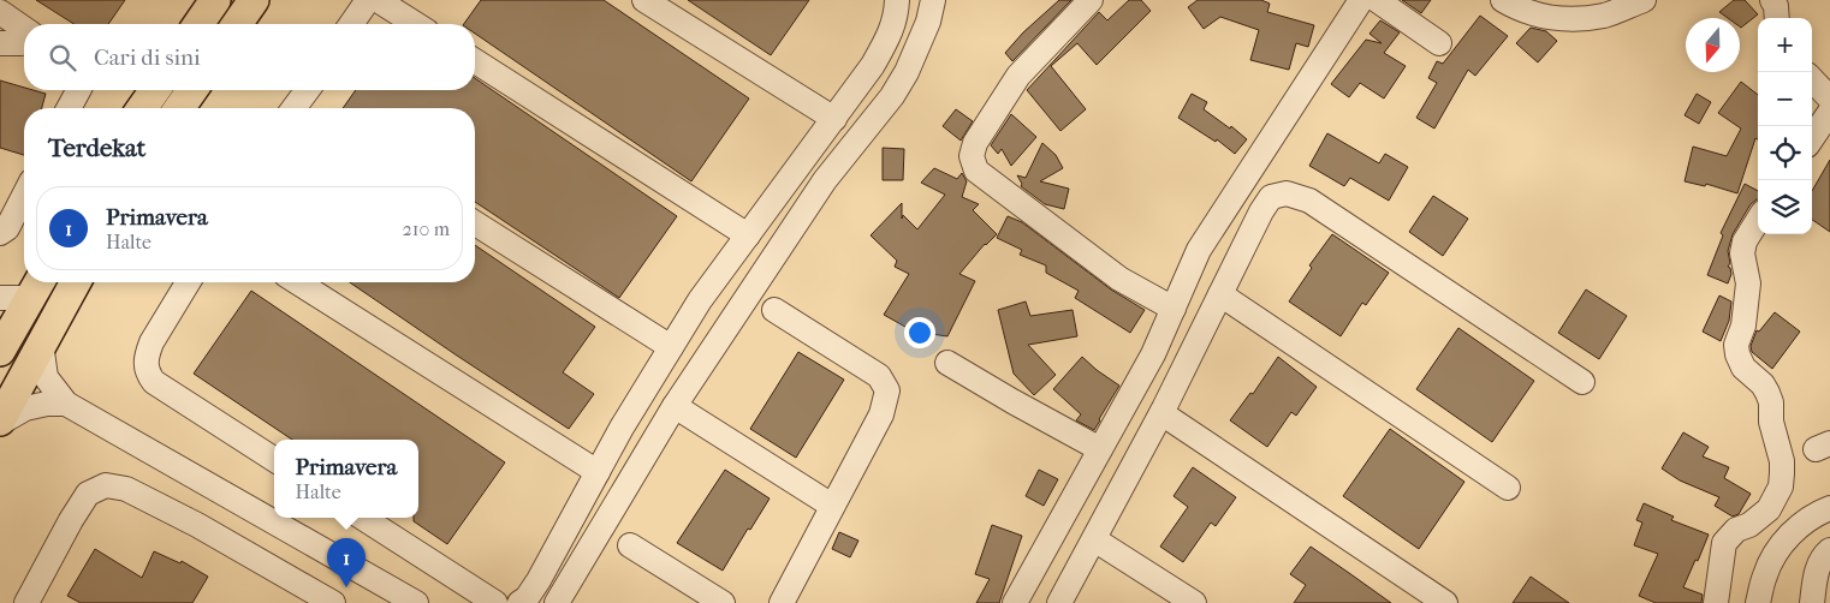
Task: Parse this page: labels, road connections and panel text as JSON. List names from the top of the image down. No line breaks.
{"north":"bottom","page":{"map_buttons":["+","−"],"search":"Cari di sini","heading":"Terdekat","list":[{"mark":"1","name":"Primavera","note":"Halte","value":"210 m"}],"popup":["Primavera","Halte"],"pins":"1"}}
